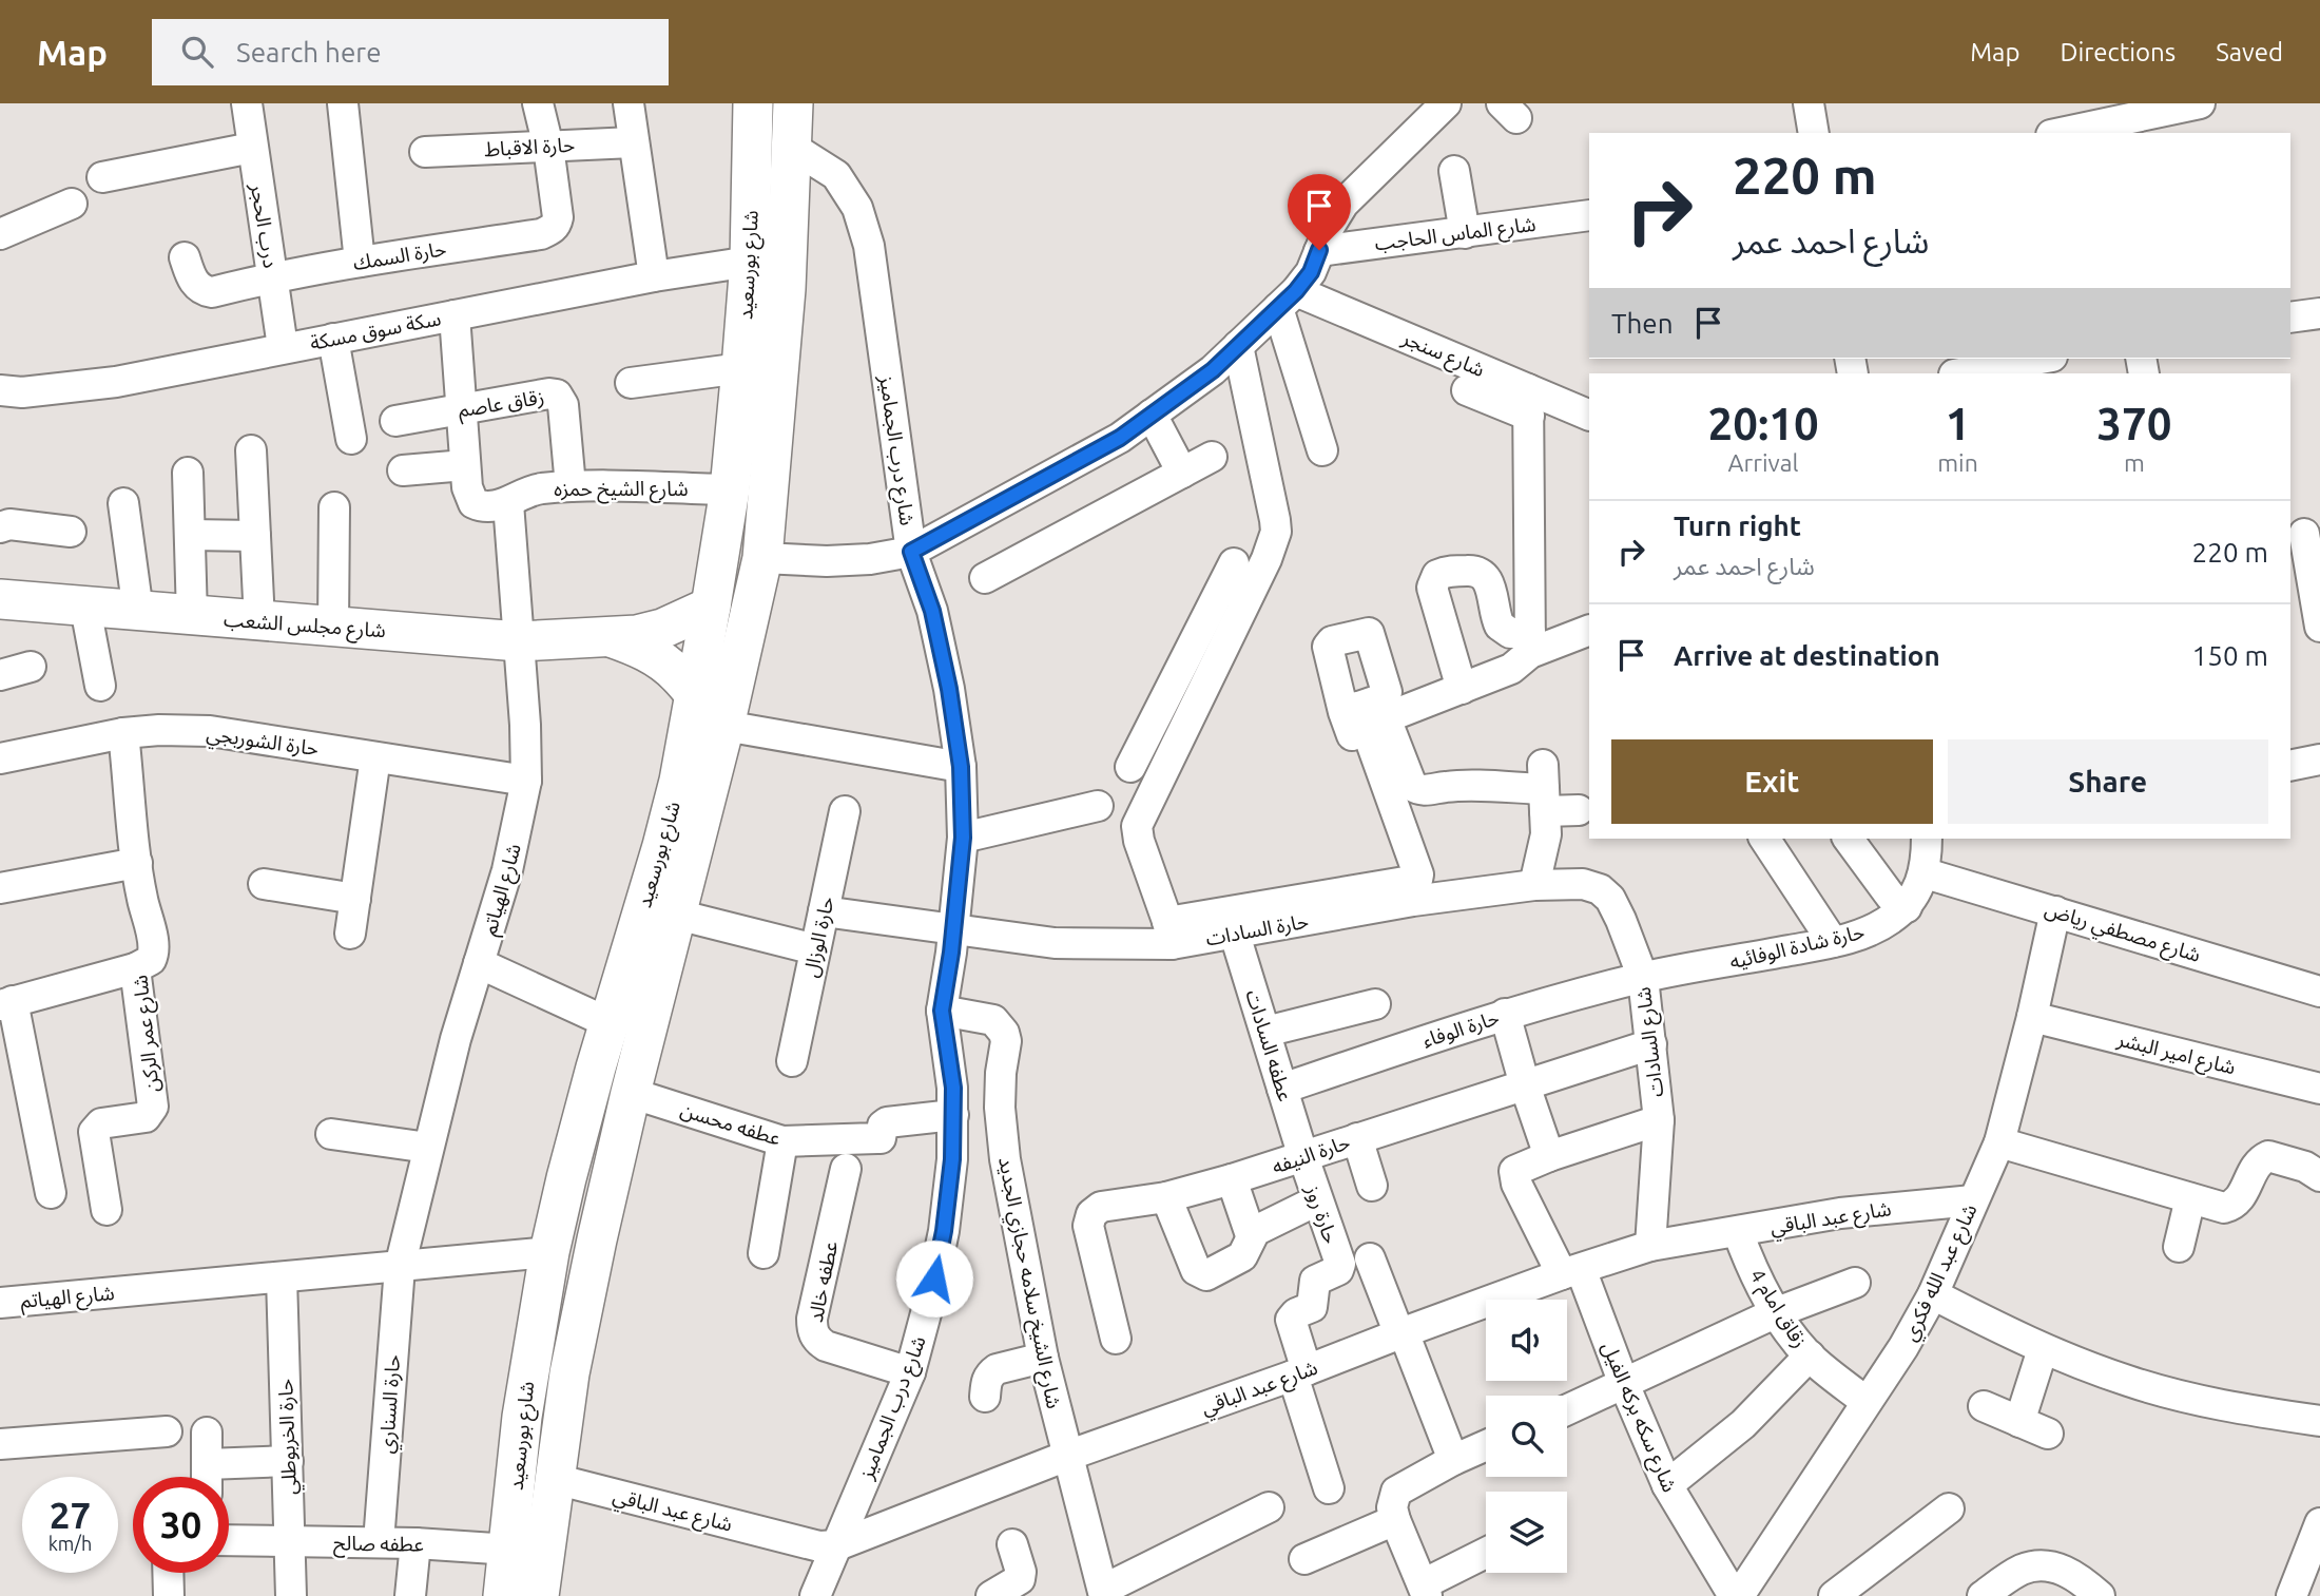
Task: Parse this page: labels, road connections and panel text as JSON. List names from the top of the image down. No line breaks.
{"streets":{"main road":["شارع بورسعيد","شارع مجلس الشعب"],"street":["حارة الاقباط","درب الحجر","شارع الماس الحاجب","حارة السمك","سكة سوق مسكة","شارع سنجر","زقاق عاصم","شارع درب الجماميز","شارع الشيخ حمزه","حارة الشوربجي","شارع الهياتم","حارة السادات","شارع مصطفي رياض","حارة الوزال","حارة شادة الوفائيه","حارة الوفاء","شارع عمر الركن","شارع السادات","عطفه السادات","شارع امير البشر","عطفه محسن","حارة النيفه","حارة روز","شارع عبد الباقي","شارع عبد الله فكري","عطفه خالد","شارع الشيخ سلامه حجازي الجديد","زقاق امام 4","حارة السناري","شارع سكه بركه الفيل","حارة الخربوطلي","عطفه صالح"]},"crossings":[["حارة الاقباط","حارة السمك"],["درب الحجر","حارة السمك"],["درب الحجر","سكة سوق مسكة"],["شارع بورسعيد","سكة سوق مسكة"],["شارع بورسعيد","شارع درب الجماميز"],["شارع بورسعيد","شارع الشيخ حمزه"],["شارع بورسعيد","شارع مجلس الشعب"],["شارع بورسعيد","شارع الهياتم"],["شارع بورسعيد","عطفه محسن"],["شارع بورسعيد","شارع عبد الباقي"],["شارع بورسعيد","عطفه صالح"],["زقاق عاصم","شارع الشيخ حمزه"],["شارع درب الجماميز","حارة السادات"],["شارع درب الجماميز","عطفه محسن"],["شارع درب الجماميز","شارع عبد الباقي"],["شارع درب الجماميز","عطفه خالد"],["شارع درب الجماميز","شارع الشيخ سلامه حجازي الجديد"],["شارع الشيخ حمزه","شارع الهياتم"],["شارع مجلس الشعب","شارع الهياتم"],["حارة الشوربجي","شارع الهياتم"],["حارة الشوربجي","شارع عمر الركن"],["شارع الهياتم","حارة السناري"],["شارع الهياتم","حارة الخربوطلي"],["حارة السادات","حارة الوزال"],["حارة السادات","شارع السادات"],["حارة السادات","عطفه السادات"],["شارع مصطفي رياض","حارة شادة الوفائيه"],["شارع مصطفي رياض","شارع عبد الله فكري"],["حارة شادة الوفائيه","حارة الوفاء"],["حارة شادة الوفائيه","شارع السادات"],["حارة الوفاء","شارع السادات"],["حارة الوفاء","عطفه السادات"],["شارع السادات","حارة النيفه"],["شارع السادات","شارع عبد الباقي"],["عطفه السادات","حارة النيفه"],["عطفه السادات","حارة روز"],["شارع امير البشر","شارع عبد الله فكري"],["حارة النيفه","حارة روز"],["حارة روز","شارع عبد الباقي"],["شارع عبد الباقي","شارع عبد الله فكري"],["شارع عبد الباقي","شارع الشيخ سلامه حجازي الجديد"],["شارع عبد الباقي","زقاق امام 4"],["شارع عبد الباقي","شارع سكه بركه الفيل"],["شارع عبد الله فكري","زقاق امام 4"],["شارع عبد الله فكري","شارع سكه بركه الفيل"],["حارة السناري","عطفه صالح"],["حارة الخربوطلي","عطفه صالح"]],"page":{"header":"Map","search":"Search here","nav":["Map","Directions","Saved"],"turn":["220 m","شارع احمد عمر"],"then":"Then","eta":["20:10","Arrival","1","min","370","m"],"list":[{"name":"Turn right","note":"شارع احمد عمر","value":"220 m"},{"name":"Arrive at destination","value":"150 m"}],"buttons":["Exit","Share"],"speed":"27 km/h","limit":"30"}}
